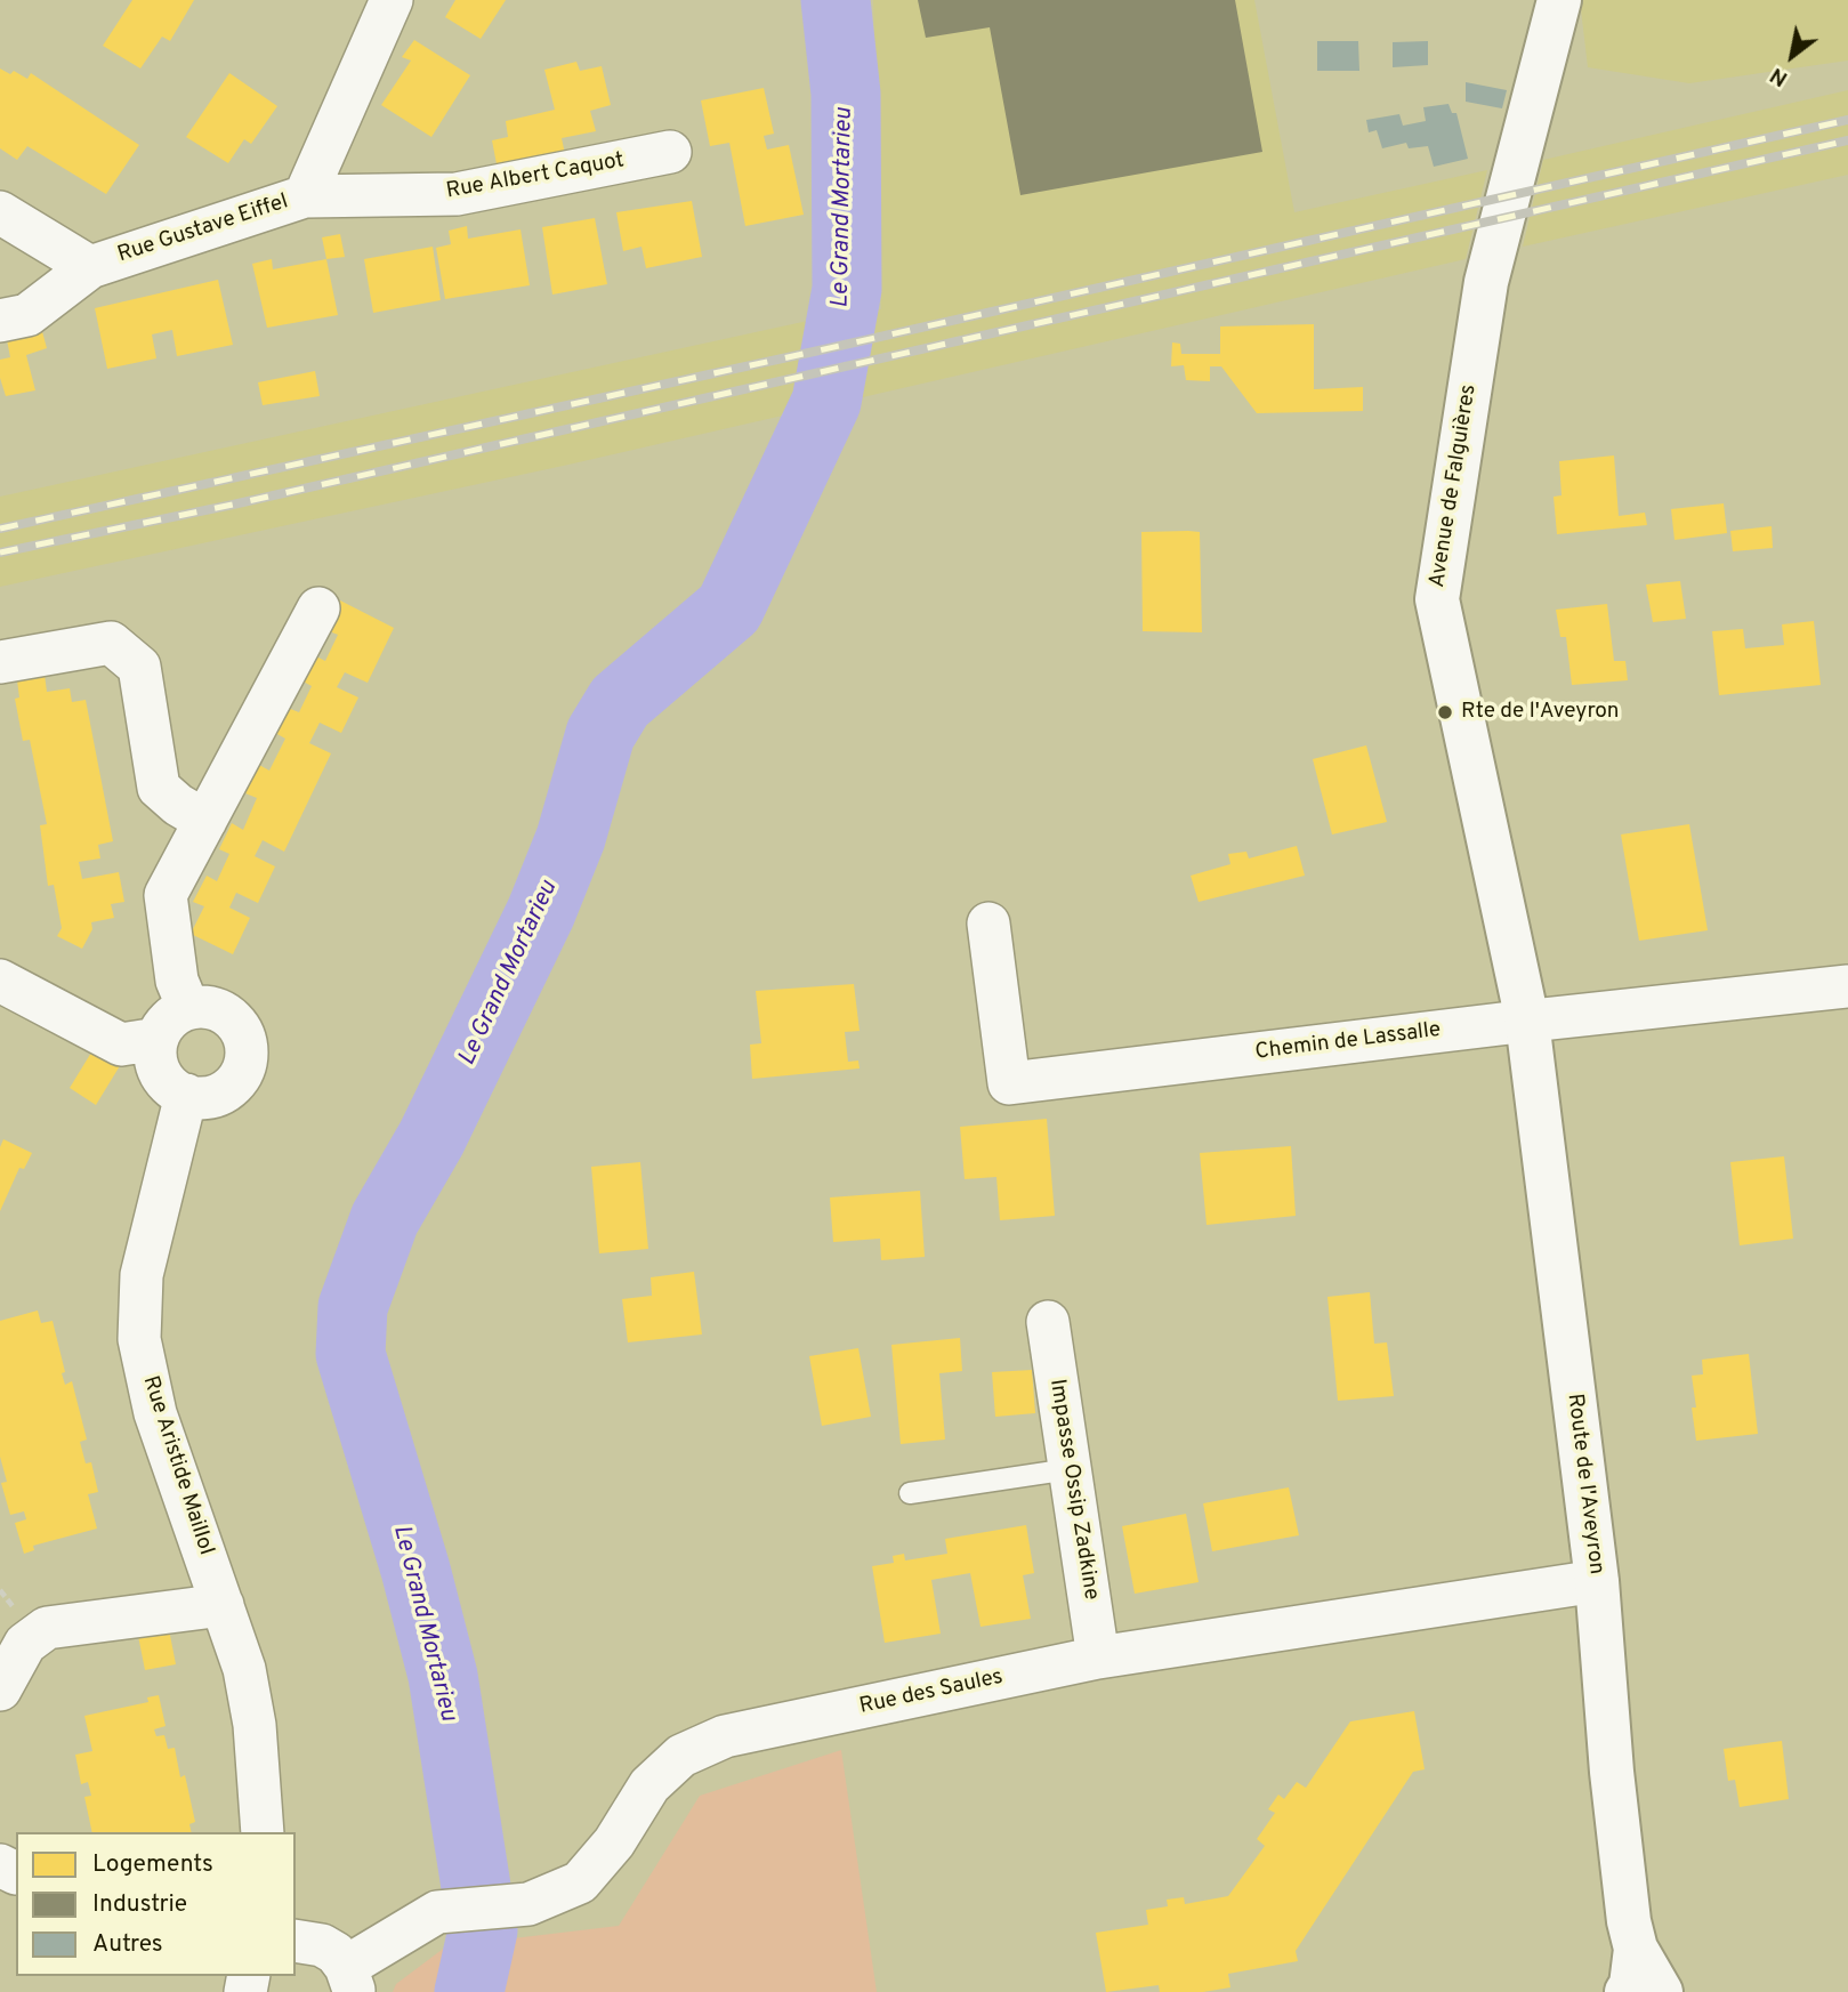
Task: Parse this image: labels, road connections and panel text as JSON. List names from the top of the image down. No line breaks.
{"streets":{"street":["Rue Albert Caquot","Rue Gustave Eiffel","Avenue de Falguières","Chemin de Lassalle","Rue Aristide Maillol","Route de l'Aveyron","Impasse Ossip Zadkine","Rue des Saules"]},"crossings":[["Rue Albert Caquot","Rue Gustave Eiffel"],["Avenue de Falguières","Chemin de Lassalle"],["Avenue de Falguières","Route de l'Aveyron"],["Chemin de Lassalle","Route de l'Aveyron"],["Route de l'Aveyron","Rue des Saules"],["Impasse Ossip Zadkine","Rue des Saules"]],"water":["Le Grand Mortarieu"],"places":["Rte de l'Aveyron"],"legend":["Logements","Industrie","Autres"],"north":"bottom left"}
